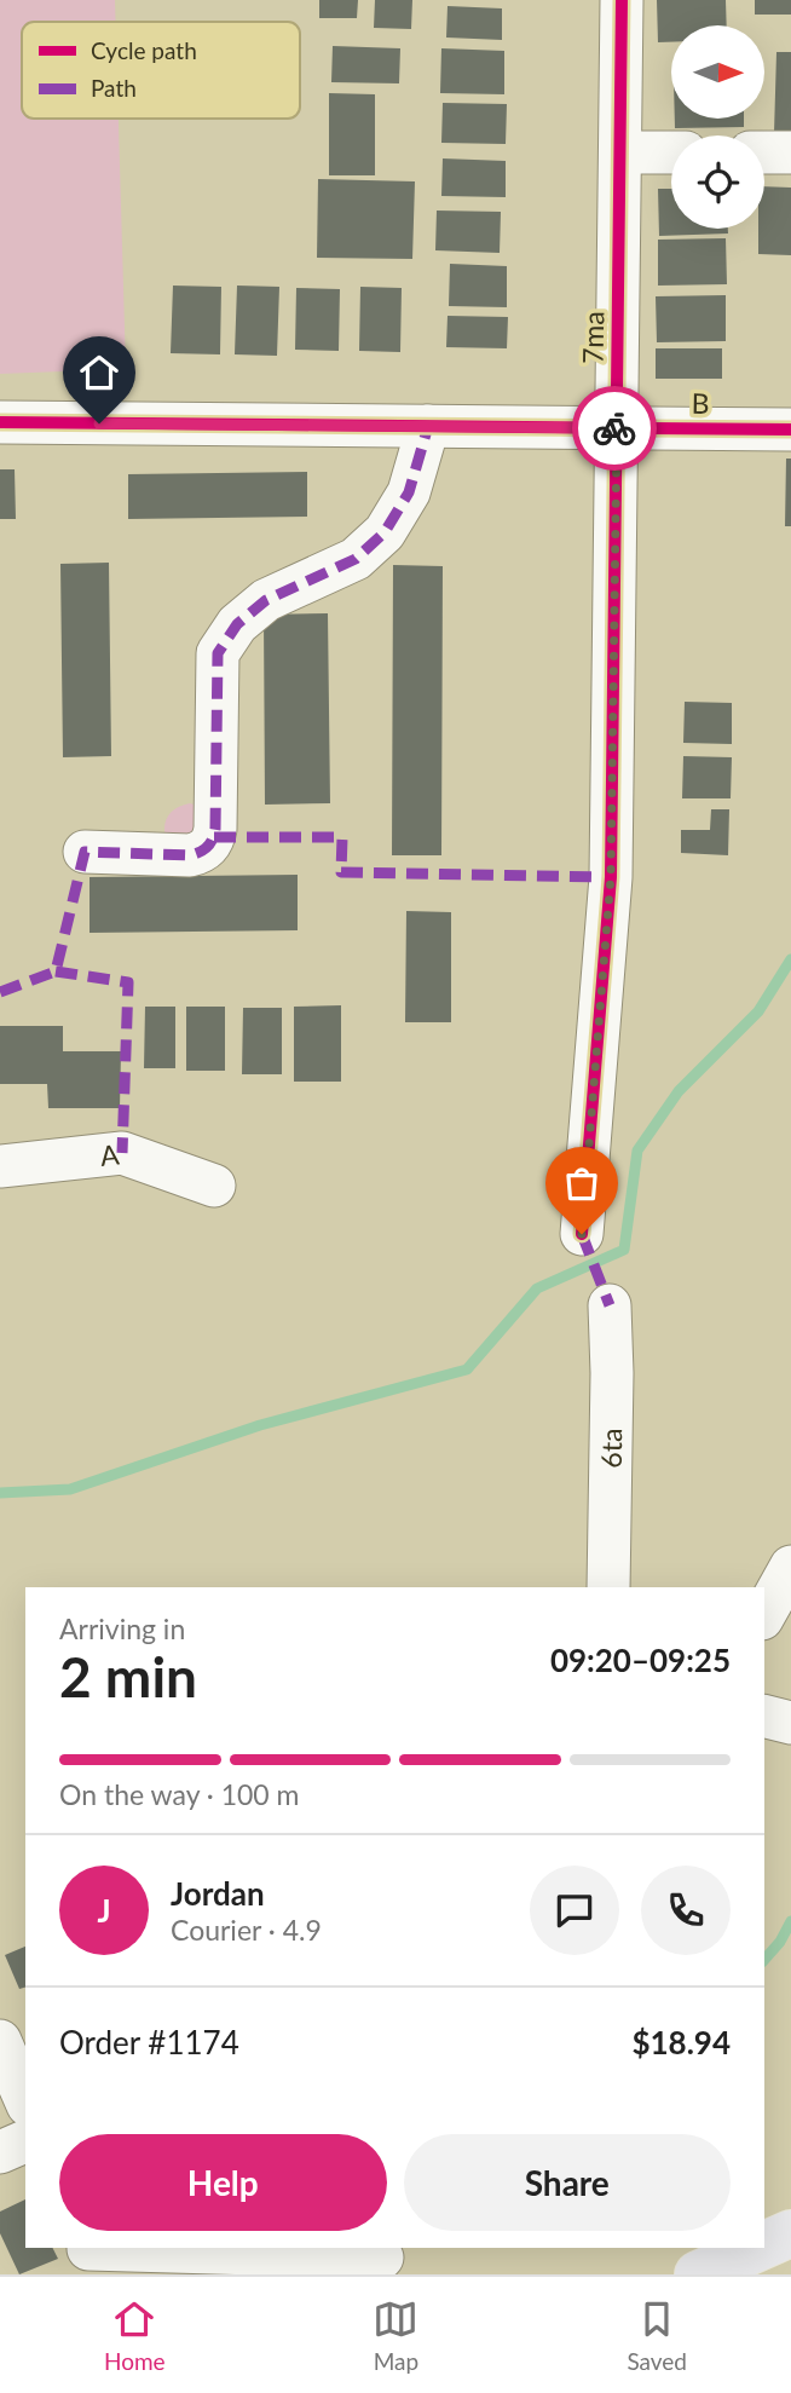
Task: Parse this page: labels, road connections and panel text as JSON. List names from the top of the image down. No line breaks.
{"streets":{"street":["7ma","B","A","6ta"]},"crossings":[["7ma","B"]],"legend":["Cycle path","Path"],"north":"right","page":{"heading":["2 min","Arriving in","09:20–09:25"],"panel":["Jordan","Courier · 4.9","Order #1174","$18.94"],"bar":"On the way · 100 m","round":"J","buttons":["Help","Share"],"tabs":["Home","Map","Saved"]}}
